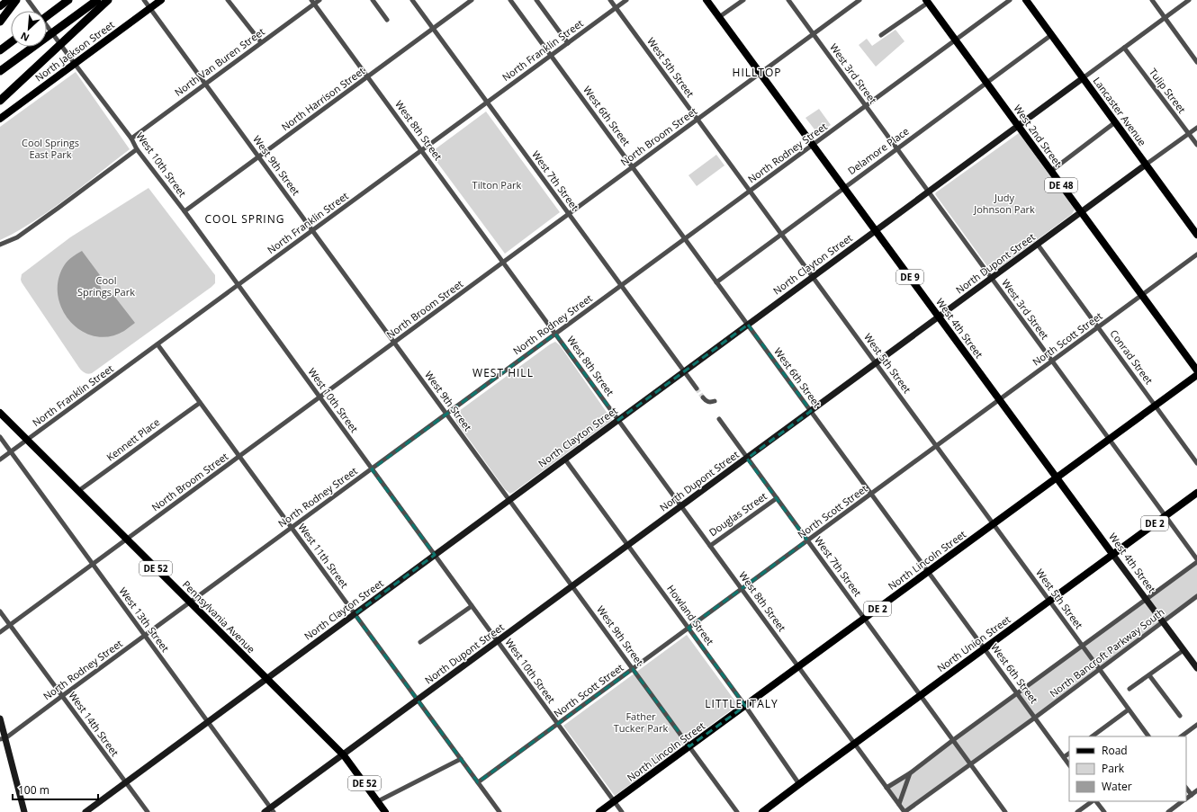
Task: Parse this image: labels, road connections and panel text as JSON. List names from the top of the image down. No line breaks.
{"streets":{"main road":["North Jackson Street","Lancaster Avenue","West 2nd Street","DE 48","DE 9","West 4th Street","DE 2","North Lincoln Street","DE 52","Pennsylvania Avenue","North Union Street"],"street":["North Franklin Street","North Van Buren Street","West 5th Street","West 3rd Street","Tulip Street","North Harrison Street","West 6th Street","West 8th Street","North Broom Street","Delamore Place","North Rodney Street","West 10th Street","West 9th Street","West 7th Street","North Dupont Street","North Clayton Street","North Scott Street","Conrad Street","Kennett Place","Douglas Street","West 11th Street","Howland Street","West 13th Street","North Bancroft Parkway South","West 14th Street"]},"crossings":[["North Franklin Street","West 5th Street"],["North Franklin Street","West 6th Street"],["North Franklin Street","West 8th Street"],["North Franklin Street","West 10th Street"],["North Franklin Street","West 9th Street"],["North Franklin Street","West 7th Street"],["North Franklin Street","West 11th Street"],["North Franklin Street","Pennsylvania Avenue"],["North Franklin Street","West 13th Street"],["North Jackson Street","West 10th Street"],["North Jackson Street","West 9th Street"],["North Van Buren Street","West 8th Street"],["North Van Buren Street","West 10th Street"],["North Van Buren Street","West 9th Street"],["West 5th Street","North Broom Street"],["West 5th Street","Delamore Place"],["West 5th Street","North Rodney Street"],["West 5th Street","North Dupont Street"],["West 5th Street","North Clayton Street"],["West 5th Street","North Scott Street"],["West 5th Street","North Lincoln Street"],["West 5th Street","North Union Street"],["West 5th Street","North Bancroft Parkway South"],["West 3rd Street","North Broom Street"],["West 3rd Street","Delamore Place"],["West 3rd Street","North Rodney Street"],["West 3rd Street","North Dupont Street"],["West 3rd Street","North Clayton Street"],["West 3rd Street","North Scott Street"],["West 3rd Street","North Lincoln Street"],["West 3rd Street","North Union Street"],["North Harrison Street","West 8th Street"],["North Harrison Street","West 10th Street"],["North Harrison Street","West 9th Street"],["North Harrison Street","West 7th Street"],["Lancaster Avenue","Delamore Place"],["Lancaster Avenue","North Dupont Street"],["Lancaster Avenue","North Clayton Street"],["West 6th Street","North Broom Street"],["West 6th Street","Delamore Place"],["West 6th Street","North Rodney Street"],["West 6th Street","North Dupont Street"],["West 6th Street","North Clayton Street"],["West 6th Street","North Scott Street"],["West 6th Street","North Lincoln Street"],["West 6th Street","North Union Street"],["West 6th Street","North Bancroft Parkway South"],["West 8th Street","North Broom Street"],["West 8th Street","North Rodney Street"],["West 8th Street","North Dupont Street"],["West 8th Street","North Clayton Street"],["West 8th Street","North Scott Street"],["West 8th Street","Douglas Street"],["West 8th Street","North Lincoln Street"],["West 8th Street","North Union Street"],["West 8th Street","North Bancroft Parkway South"],["West 2nd Street","Delamore Place"],["West 2nd Street","North Rodney Street"],["West 2nd Street","North Dupont Street"],["West 2nd Street","North Clayton Street"],["West 2nd Street","North Scott Street"],["North Broom Street","West 10th Street"],["North Broom Street","West 9th Street"],["North Broom Street","West 7th Street"],["North Broom Street","West 4th Street"],["North Broom Street","West 11th Street"],["North Broom Street","Pennsylvania Avenue"],["North Broom Street","West 13th Street"],["North Broom Street","West 14th Street"],["Delamore Place","West 4th Street"],["North Rodney Street","West 10th Street"],["North Rodney Street","West 9th Street"],["North Rodney Street","West 7th Street"],["North Rodney Street","West 4th Street"],["North Rodney Street","West 11th Street"],["North Rodney Street","Pennsylvania Avenue"],["North Rodney Street","West 13th Street"],["North Rodney Street","West 14th Street"],["West 10th Street","North Dupont Street"],["West 10th Street","North Clayton Street"],["West 10th Street","North Scott Street"],["West 10th Street","North Lincoln Street"],["West 9th Street","North Dupont Street"],["West 9th Street","North Clayton Street"],["West 9th Street","North Scott Street"],["West 9th Street","North Lincoln Street"],["West 7th Street","North Dupont Street"],["West 7th Street","North Clayton Street"],["West 7th Street","North Scott Street"],["West 7th Street","Douglas Street"],["West 7th Street","North Lincoln Street"],["West 7th Street","North Union Street"],["West 7th Street","North Bancroft Parkway South"],["North Dupont Street","West 4th Street"],["North Dupont Street","Conrad Street"],["North Dupont Street","West 11th Street"],["North Dupont Street","Howland Street"],["North Dupont Street","Pennsylvania Avenue"],["North Dupont Street","West 13th Street"],["North Clayton Street","West 4th Street"],["North Clayton Street","West 11th Street"],["North Clayton Street","Howland Street"],["North Clayton Street","Pennsylvania Avenue"],["North Clayton Street","West 13th Street"],["North Clayton Street","West 14th Street"],["West 4th Street","North Scott Street"],["West 4th Street","North Lincoln Street"],["West 4th Street","North Union Street"],["West 4th Street","North Bancroft Parkway South"],["North Scott Street","Conrad Street"],["North Scott Street","West 11th Street"],["North Scott Street","Howland Street"],["Conrad Street","North Lincoln Street"],["Kennett Place","West 11th Street"],["Kennett Place","Pennsylvania Avenue"],["North Lincoln Street","Howland Street"],["Howland Street","North Union Street"]],"districts":["HILLTOP","COOL SPRING","WEST HILL","LITTLE ITALY"],"parks":["Cool Springs East Park","Tilton Park","Judy Johnson Park","Cool Springs Park","Father Tucker Park"],"legend":["Road","Park","Water"],"scale_bar":"100 m","north":"bottom left"}
